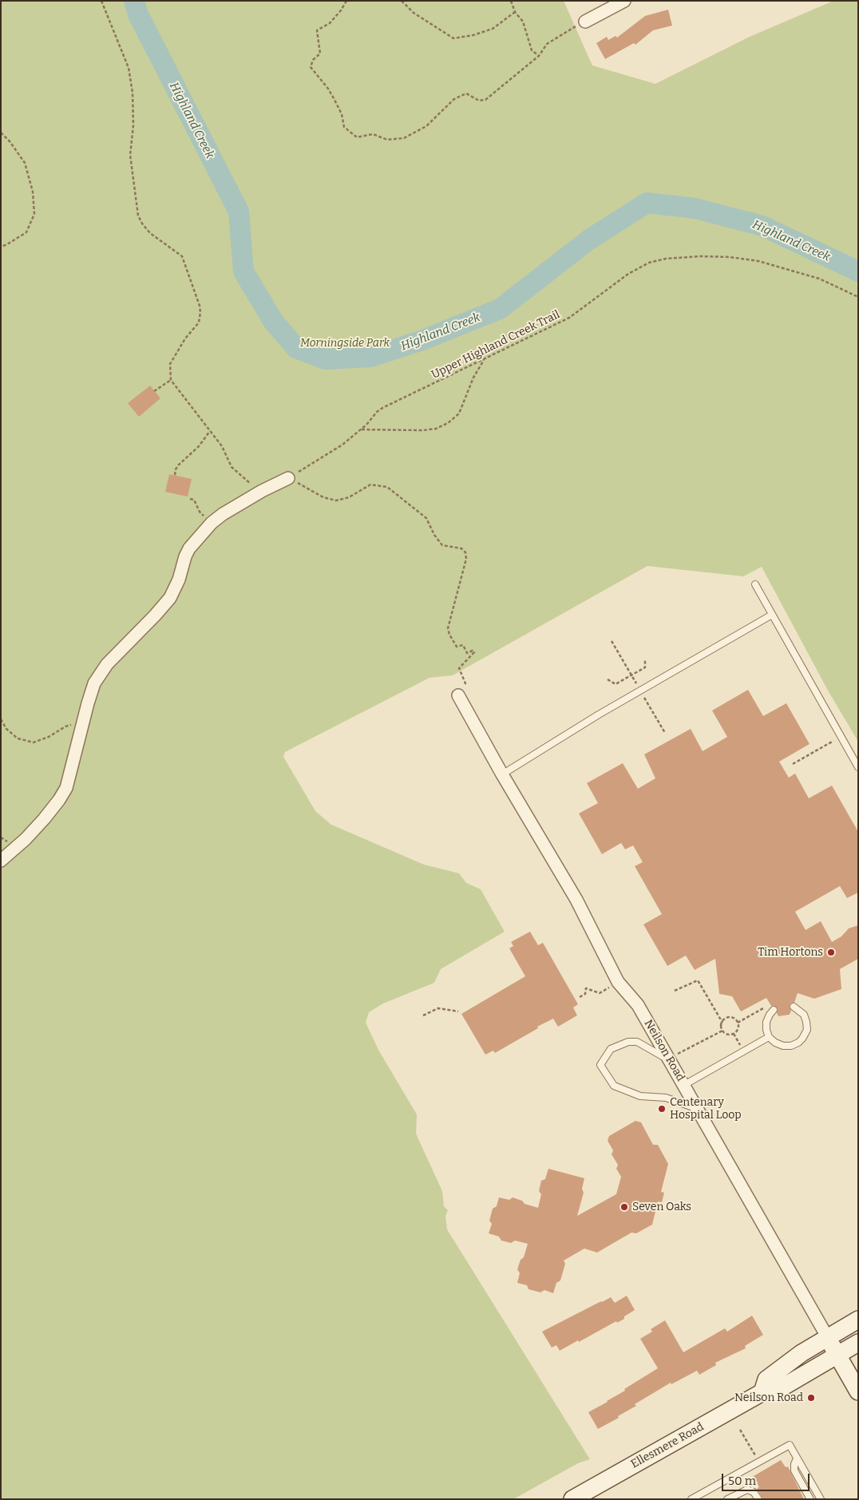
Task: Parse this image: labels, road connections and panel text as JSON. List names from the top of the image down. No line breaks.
{"streets":{"main road":["Neilson Road","Ellesmere Road"],"path":["Upper Highland Creek Trail"]},"crossings":[["Neilson Road","Ellesmere Road"]],"water":["Highland Creek"],"parks":["Morningside Park"],"places":["Tim Hortons","Centenary Hospital Loop","Seven Oaks","Neilson Road"],"scale_bar":"50 m"}
